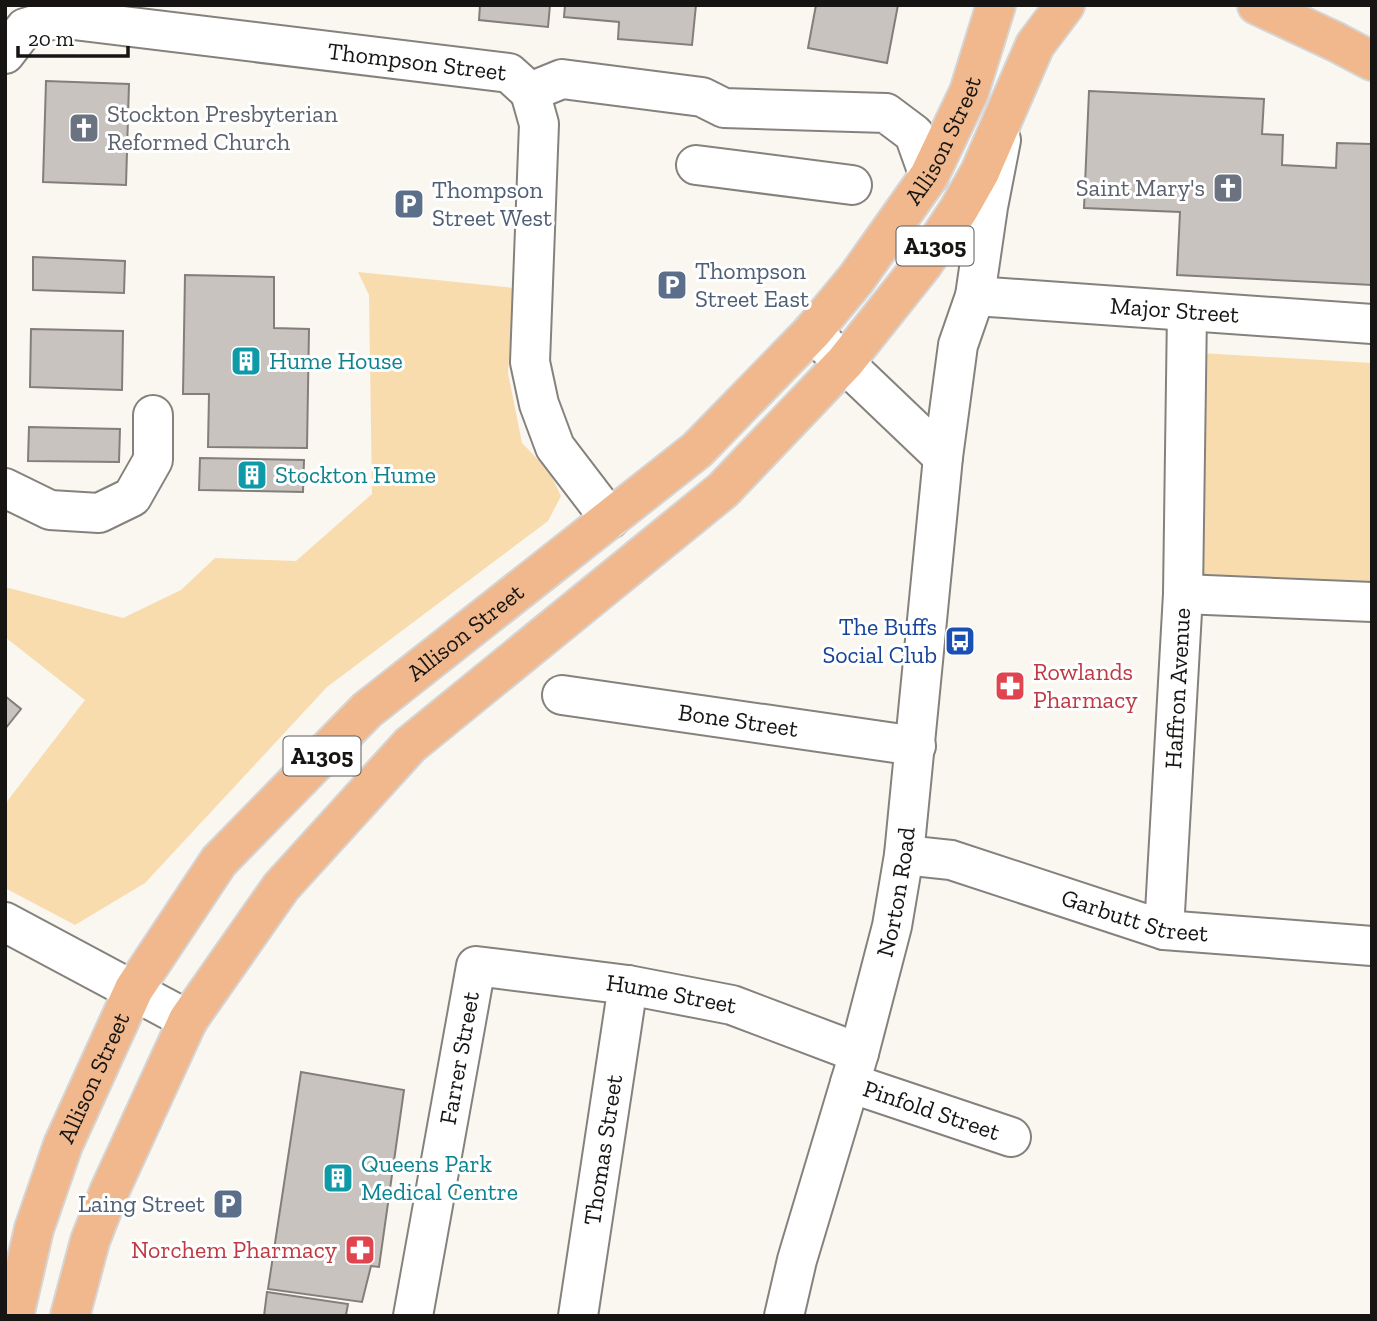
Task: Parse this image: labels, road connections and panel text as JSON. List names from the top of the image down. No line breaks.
{"streets":{"main road":["Allison Street","A1305"],"street":["Thompson Street","Major Street","Haffron Avenue","Bone Street","Norton Road","Garbutt Street","Hume Street","Farrer Street","Pinfold Street","Thomas Street"]},"crossings":[["Thompson Street","Allison Street"],["Allison Street","Norton Road"],["Major Street","Norton Road"],["Haffron Avenue","Garbutt Street"],["Bone Street","Norton Road"],["Norton Road","Garbutt Street"],["Norton Road","Hume Street"],["Norton Road","Pinfold Street"],["Hume Street","Farrer Street"],["Hume Street","Pinfold Street"],["Hume Street","Thomas Street"]],"places":{"church":["Stockton Presbyterian Reformed Church","Saint Mary's"],"parking":["Thompson Street West","Thompson Street East","Laing Street"],"building":["Hume House","Stockton Hume","Queens Park Medical Centre"],"bus stop":["The Buffs Social Club"],"pharmacy":["Rowlands Pharmacy","Norchem Pharmacy"]},"scale_bar":"20 m"}
